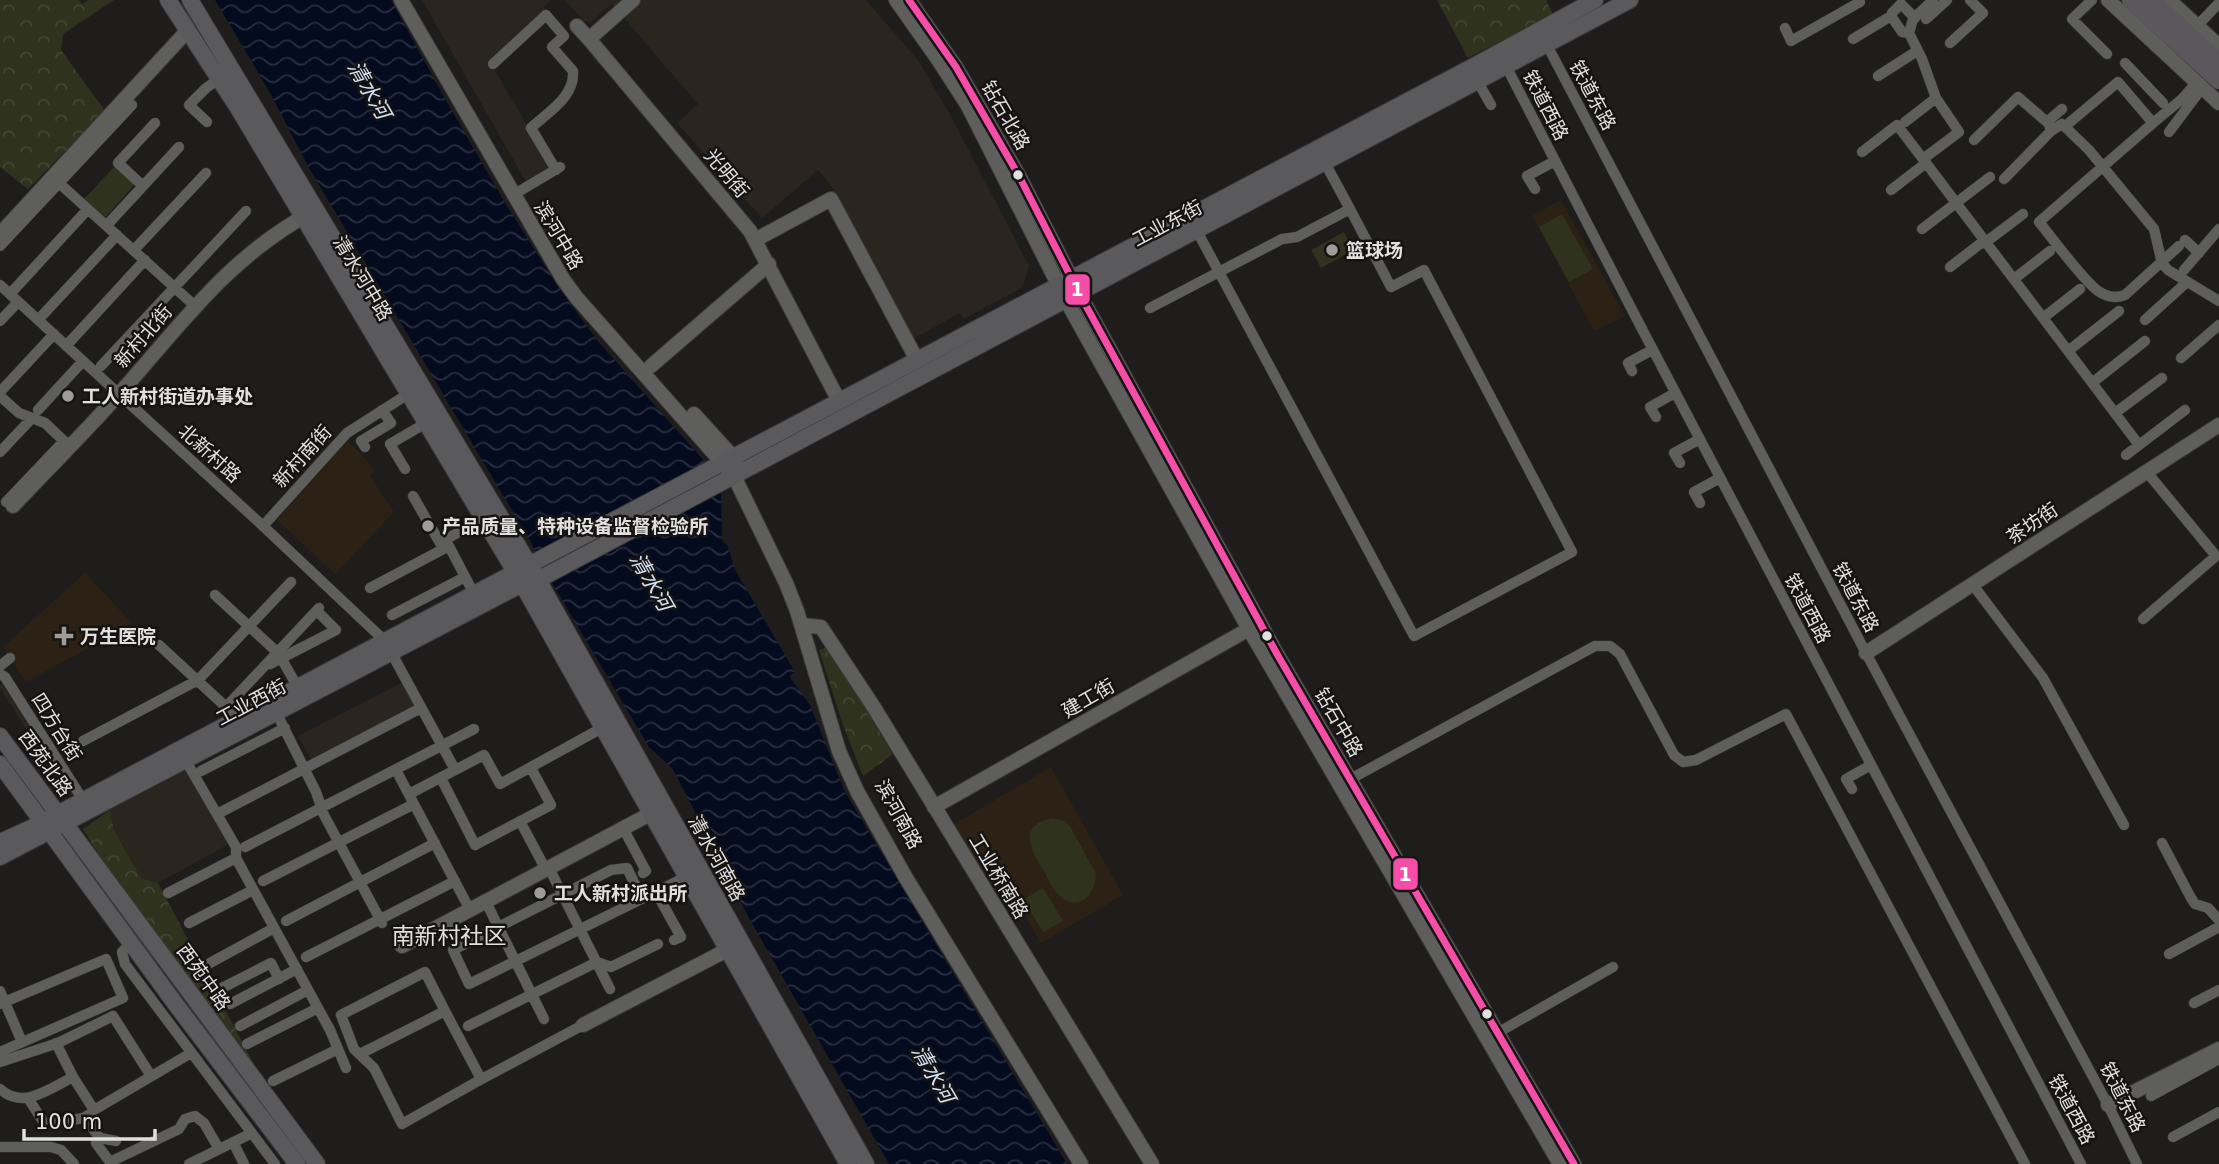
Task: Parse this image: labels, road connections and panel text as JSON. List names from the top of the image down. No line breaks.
{"streets":{"main road":["钻石北路","光明街","工业东街","滨河中路","清水河中路","新村北街","茶坊街","建工街","工业西街","钻石中路","西苑北路","滨河南路","清水河南路","工业桥南路","西苑中路"],"street":["铁道东路","铁道西路","北新村路","新村南街","四方台街"]},"crossings":[["铁道东路","工业东街"],["铁道东路","茶坊街"],["铁道西路","工业东街"],["钻石北路","工业东街"],["钻石北路","钻石中路"],["光明街","工业东街"],["工业东街","滨河中路"],["工业东街","清水河中路"],["工业东街","工业西街"],["工业东街","钻石中路"],["工业东街","滨河南路"],["工业东街","清水河南路"],["滨河中路","滨河南路"],["清水河中路","新村北街"],["清水河中路","新村南街"],["清水河中路","工业西街"],["清水河中路","清水河南路"],["新村北街","北新村路"],["北新村路","新村南街"],["北新村路","工业西街"],["建工街","钻石中路"],["建工街","工业桥南路"],["工业西街","四方台街"],["工业西街","西苑北路"],["工业西街","清水河南路"],["工业西街","西苑中路"],["西苑北路","西苑中路"],["滨河南路","工业桥南路"]],"districts":["南新村社区"],"water":["清水河"],"places":{"other":["篮球场","工人新村街道办事处","产品质量、特种设备监督检验所","工人新村派出所"],"health":["万生医院"]},"lines":["transit line 1"],"scale_bar":"100 m"}
